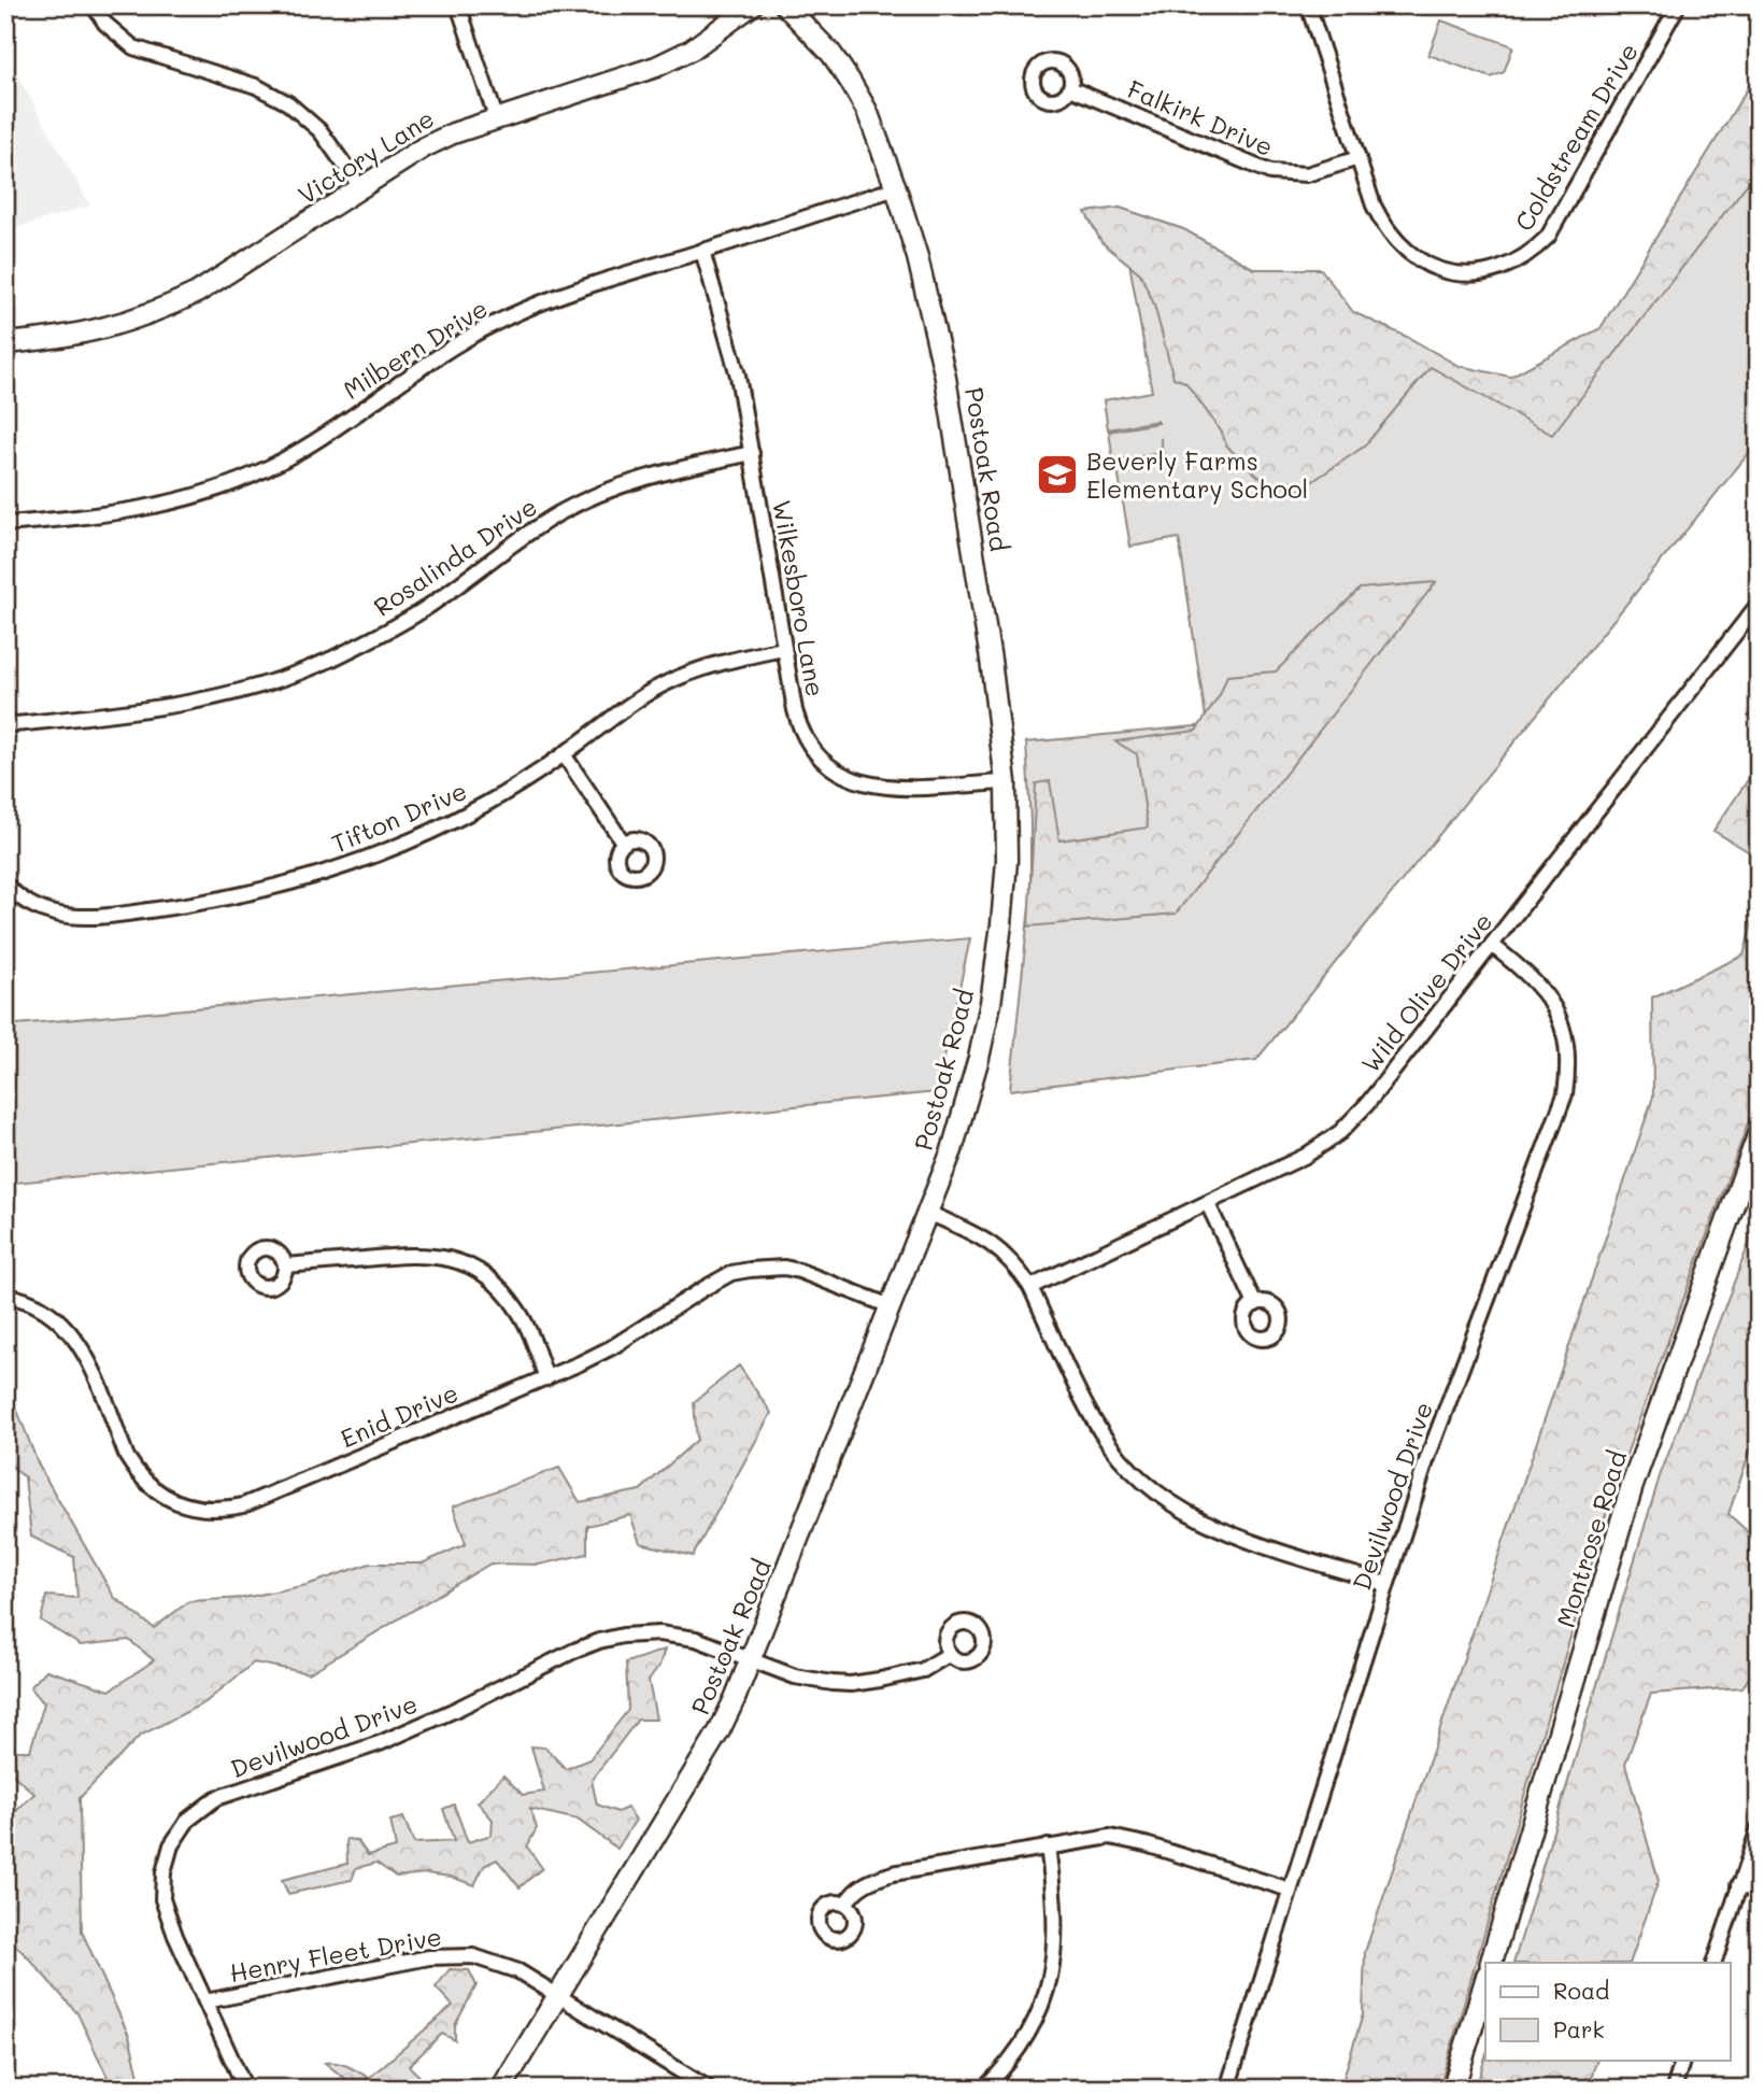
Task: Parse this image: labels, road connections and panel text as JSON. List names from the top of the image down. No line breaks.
{"streets":{"main road":["Montrose Road"],"street":["Falkirk Drive","Coldstream Drive","Victory Lane","Milbern Drive","Postoak Road","Rosalinda Drive","Wilkesboro Lane","Tifton Drive","Wild Olive Drive","Enid Drive","Devilwood Drive","Henry Fleet Drive"]},"crossings":[["Falkirk Drive","Coldstream Drive"],["Milbern Drive","Postoak Road"],["Milbern Drive","Wilkesboro Lane"],["Postoak Road","Wilkesboro Lane"],["Postoak Road","Enid Drive"],["Postoak Road","Devilwood Drive"],["Postoak Road","Henry Fleet Drive"],["Rosalinda Drive","Wilkesboro Lane"],["Wilkesboro Lane","Tifton Drive"],["Wild Olive Drive","Devilwood Drive"],["Devilwood Drive","Henry Fleet Drive"]],"places":{"school or university":["Beverly Farms Elementary School"]},"legend":["Road","Park"]}
